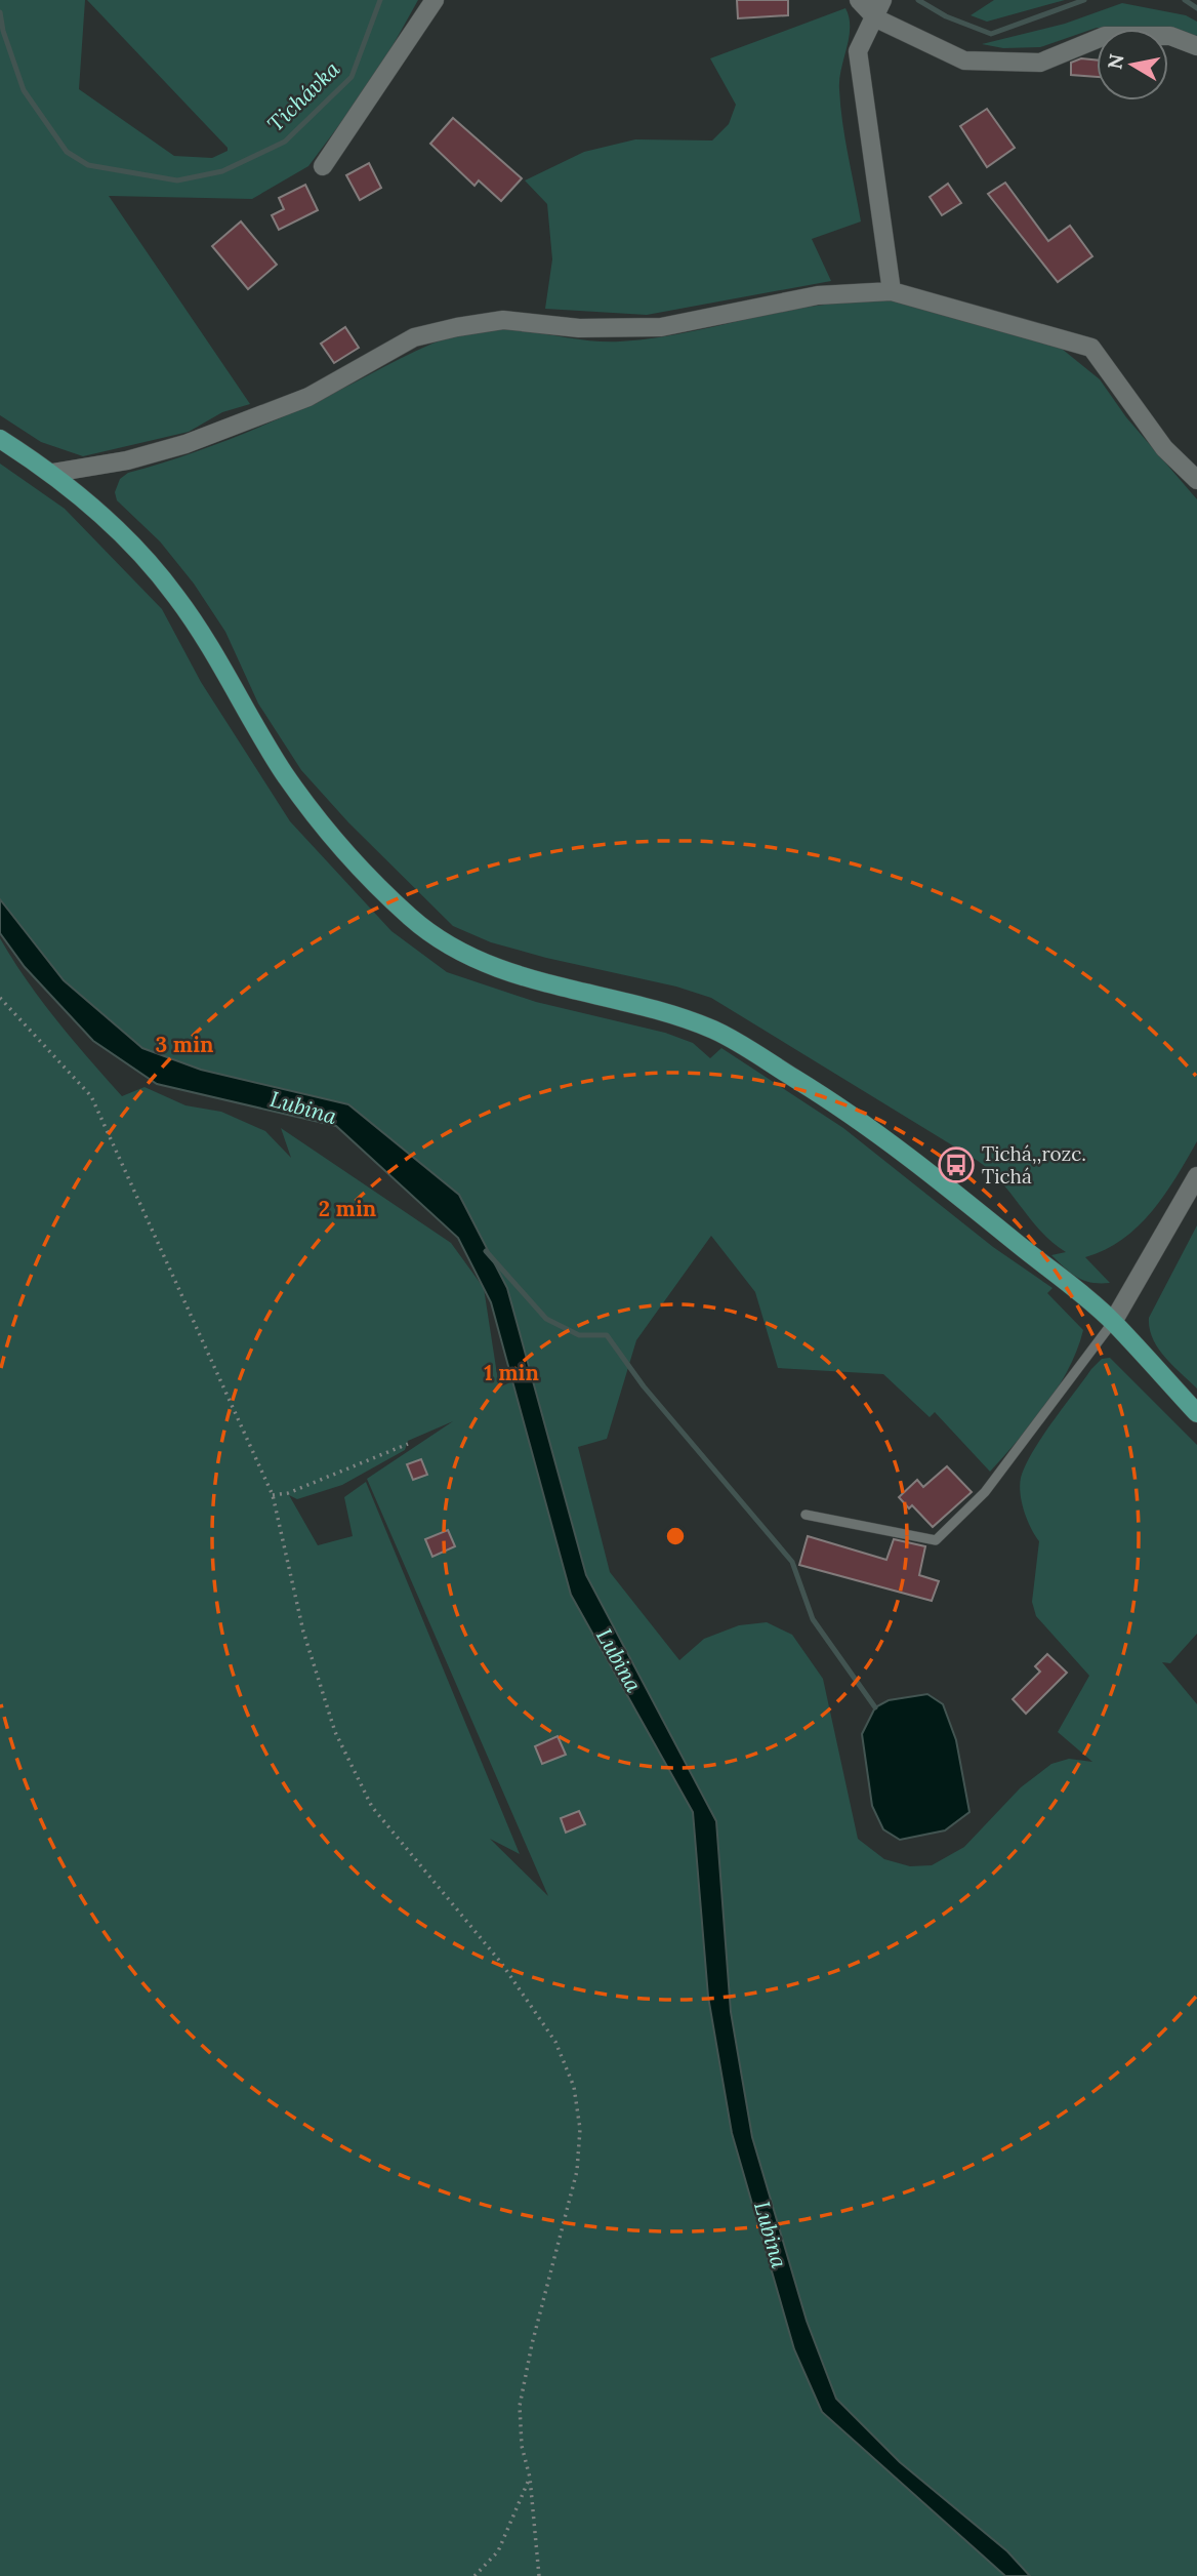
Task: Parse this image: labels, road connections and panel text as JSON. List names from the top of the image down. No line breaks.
{"water":["Tichávka","Lubina"],"places":{"bus stop":["Tichá,,rozc. Tichá"]},"north":"left","rings":["3 min","2 min","1 min"]}
